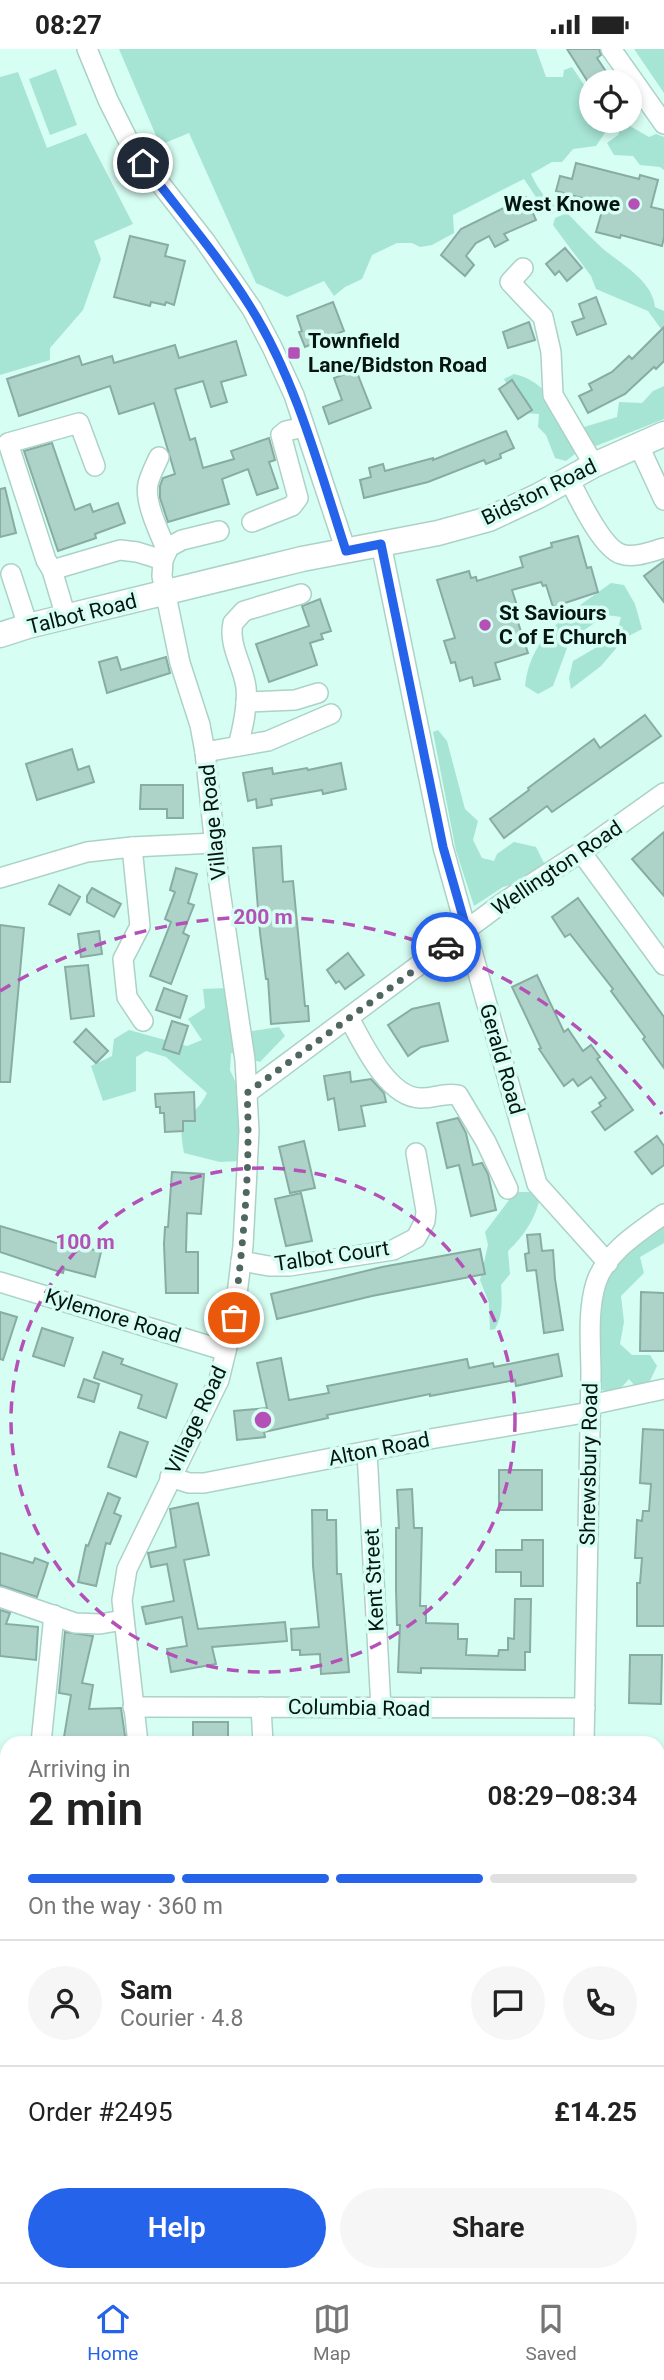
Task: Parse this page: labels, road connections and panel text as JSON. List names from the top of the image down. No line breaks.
{"streets":{"main road":["Bidston Road","Talbot Road"],"street":["Village Road","Wellington Road","Gerald Road","Talbot Court","Kylemore Road","Alton Road","Shrewsbury Road","Kent Street","Columbia Road"]},"crossings":[["Bidston Road","Talbot Road"],["Bidston Road","Village Road"],["Bidston Road","Gerald Road"],["Talbot Road","Village Road"],["Village Road","Wellington Road"],["Village Road","Talbot Court"],["Village Road","Kylemore Road"],["Village Road","Alton Road"],["Village Road","Columbia Road"],["Wellington Road","Gerald Road"],["Gerald Road","Shrewsbury Road"],["Alton Road","Shrewsbury Road"],["Alton Road","Kent Street"],["Shrewsbury Road","Columbia Road"],["Kent Street","Columbia Road"]],"places":{"other":["West Knowe","St Saviours C of E Church"],"transit":["Townfield Lane/Bidston Road"]},"page":{"status":"08:27","heading":["2 min","Arriving in","08:29–08:34"],"panel":["Sam","Courier · 4.8","Order #2495","£14.25"],"bar":"On the way · 360 m","buttons":["Help","Share"],"tabs":["Home","Map","Saved"]},"rings":["200 m","100 m"]}
